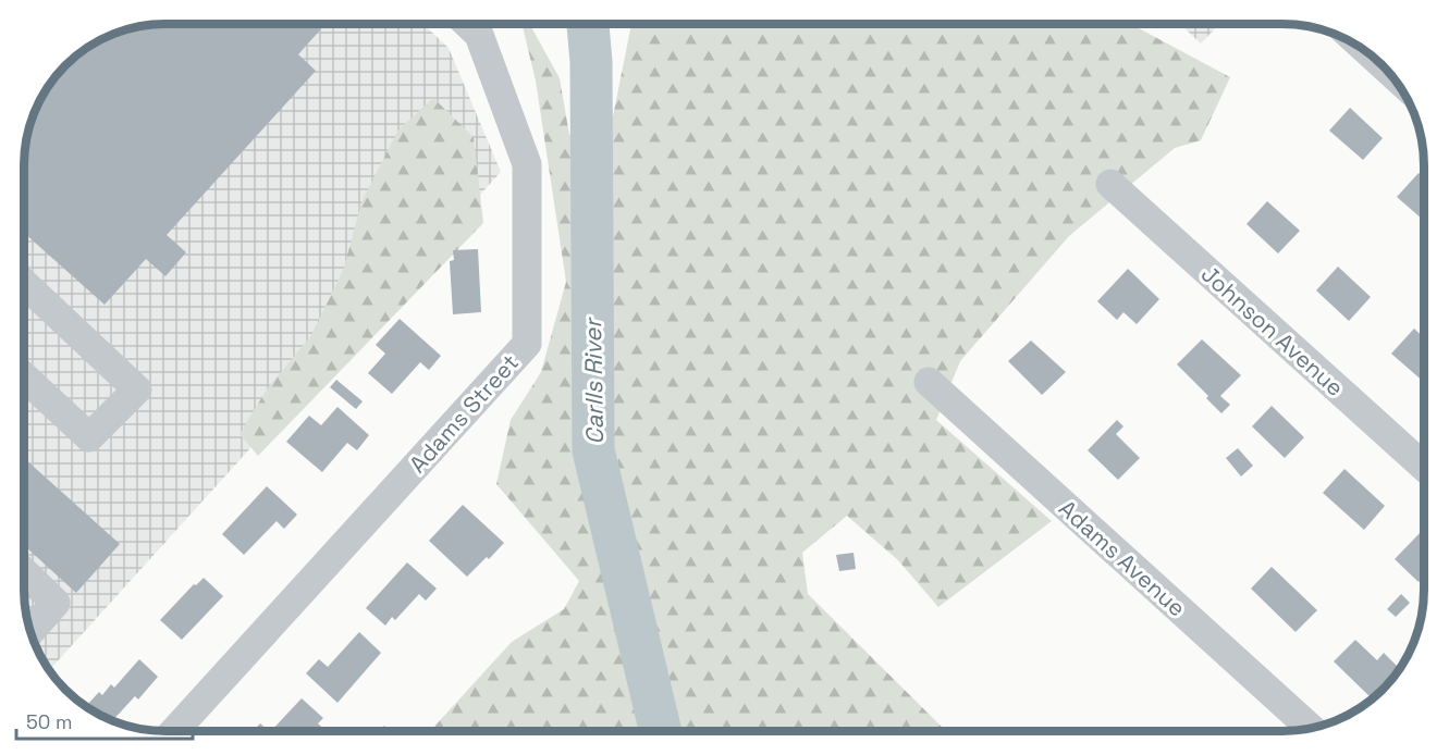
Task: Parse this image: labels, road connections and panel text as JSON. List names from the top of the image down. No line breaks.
{"streets":{"street":["Johnson Avenue","Adams Street","Adams Avenue"]},"water":["Carlls River"],"scale_bar":"50 m"}
